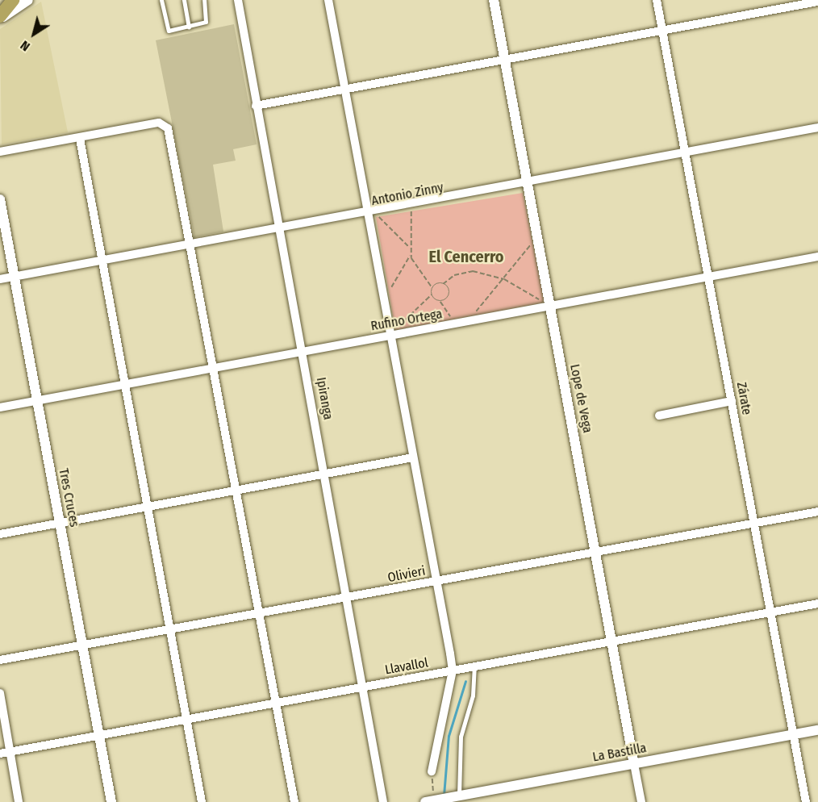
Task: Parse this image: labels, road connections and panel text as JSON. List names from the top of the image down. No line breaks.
{"streets":{"street":["Antonio Zinny","Rufino Ortega","Ipiranga","Lope de Vega","Zárate","Tres Cruces","Olivieri","Llavallol","La Bastilla"]},"crossings":[["Antonio Zinny","Ipiranga"],["Antonio Zinny","Lope de Vega"],["Antonio Zinny","Zárate"],["Antonio Zinny","Tres Cruces"],["Rufino Ortega","Ipiranga"],["Rufino Ortega","Lope de Vega"],["Rufino Ortega","Zárate"],["Rufino Ortega","Tres Cruces"],["Ipiranga","Olivieri"],["Ipiranga","Llavallol"],["Lope de Vega","Olivieri"],["Lope de Vega","Llavallol"],["Lope de Vega","La Bastilla"],["Zárate","Olivieri"],["Zárate","Llavallol"],["Zárate","La Bastilla"],["Tres Cruces","Olivieri"],["Tres Cruces","Llavallol"]],"districts":["El Cencerro"],"north":"bottom left"}
